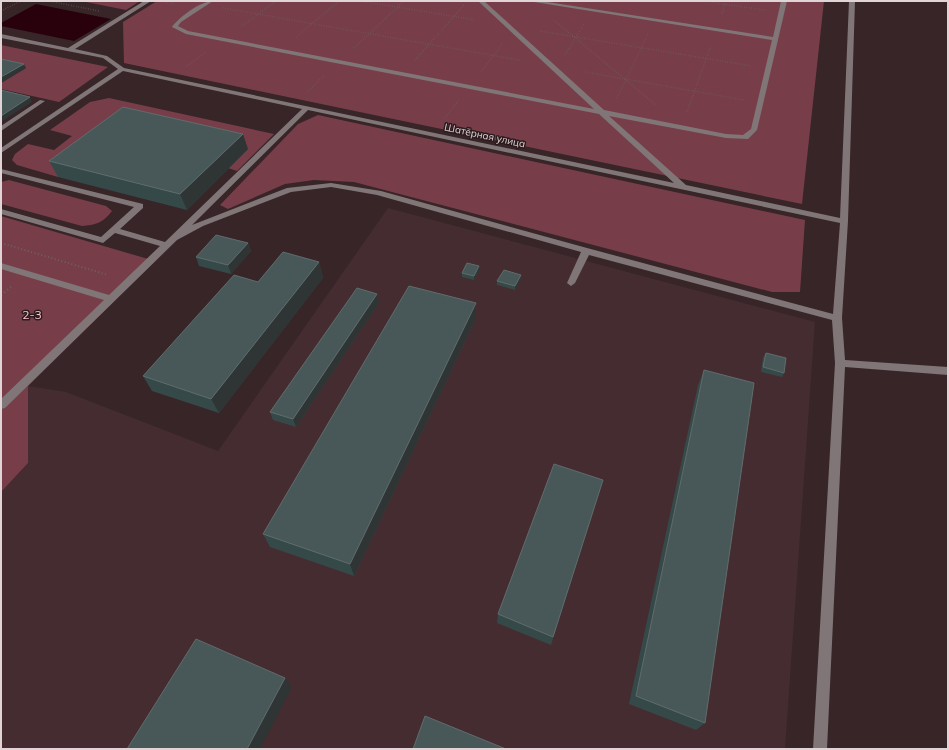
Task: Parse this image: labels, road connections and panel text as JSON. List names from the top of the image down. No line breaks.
{"streets":{"street":["Шатёрная улица"]},"parks":["2-3"]}
